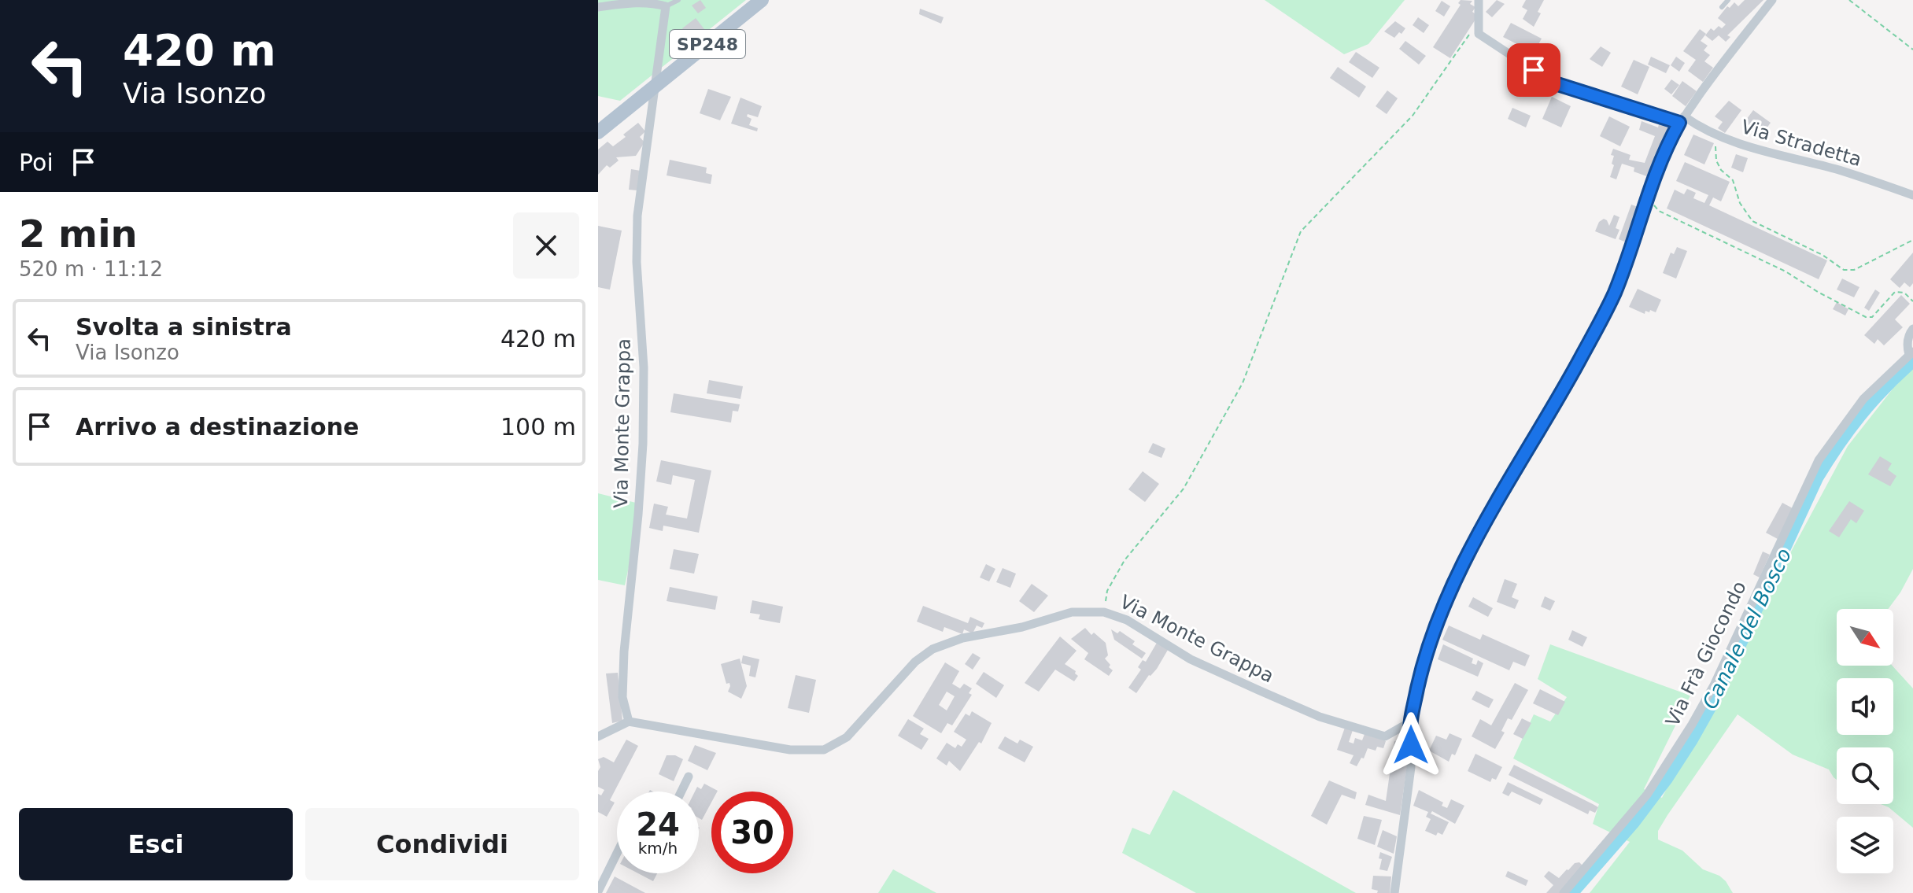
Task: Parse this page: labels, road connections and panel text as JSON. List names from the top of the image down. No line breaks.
{"streets":{"main road":["SP248"],"street":["Via Stradetta","Via Monte Grappa","Via Frà Giocondo"]},"crossings":[["SP248","Via Monte Grappa"]],"water":["Canale del Bosco"],"north":"bottom right","page":{"turn":["420 m","Via Isonzo"],"then":"Poi","heading":["2 min","520 m · 11:12"],"list":[{"name":"Svolta a sinistra","note":"Via Isonzo","value":"420 m"},{"name":"Arrivo a destinazione","value":"100 m"}],"speed":"24 km/h","limit":"30","buttons":["Esci","Condividi"]}}
